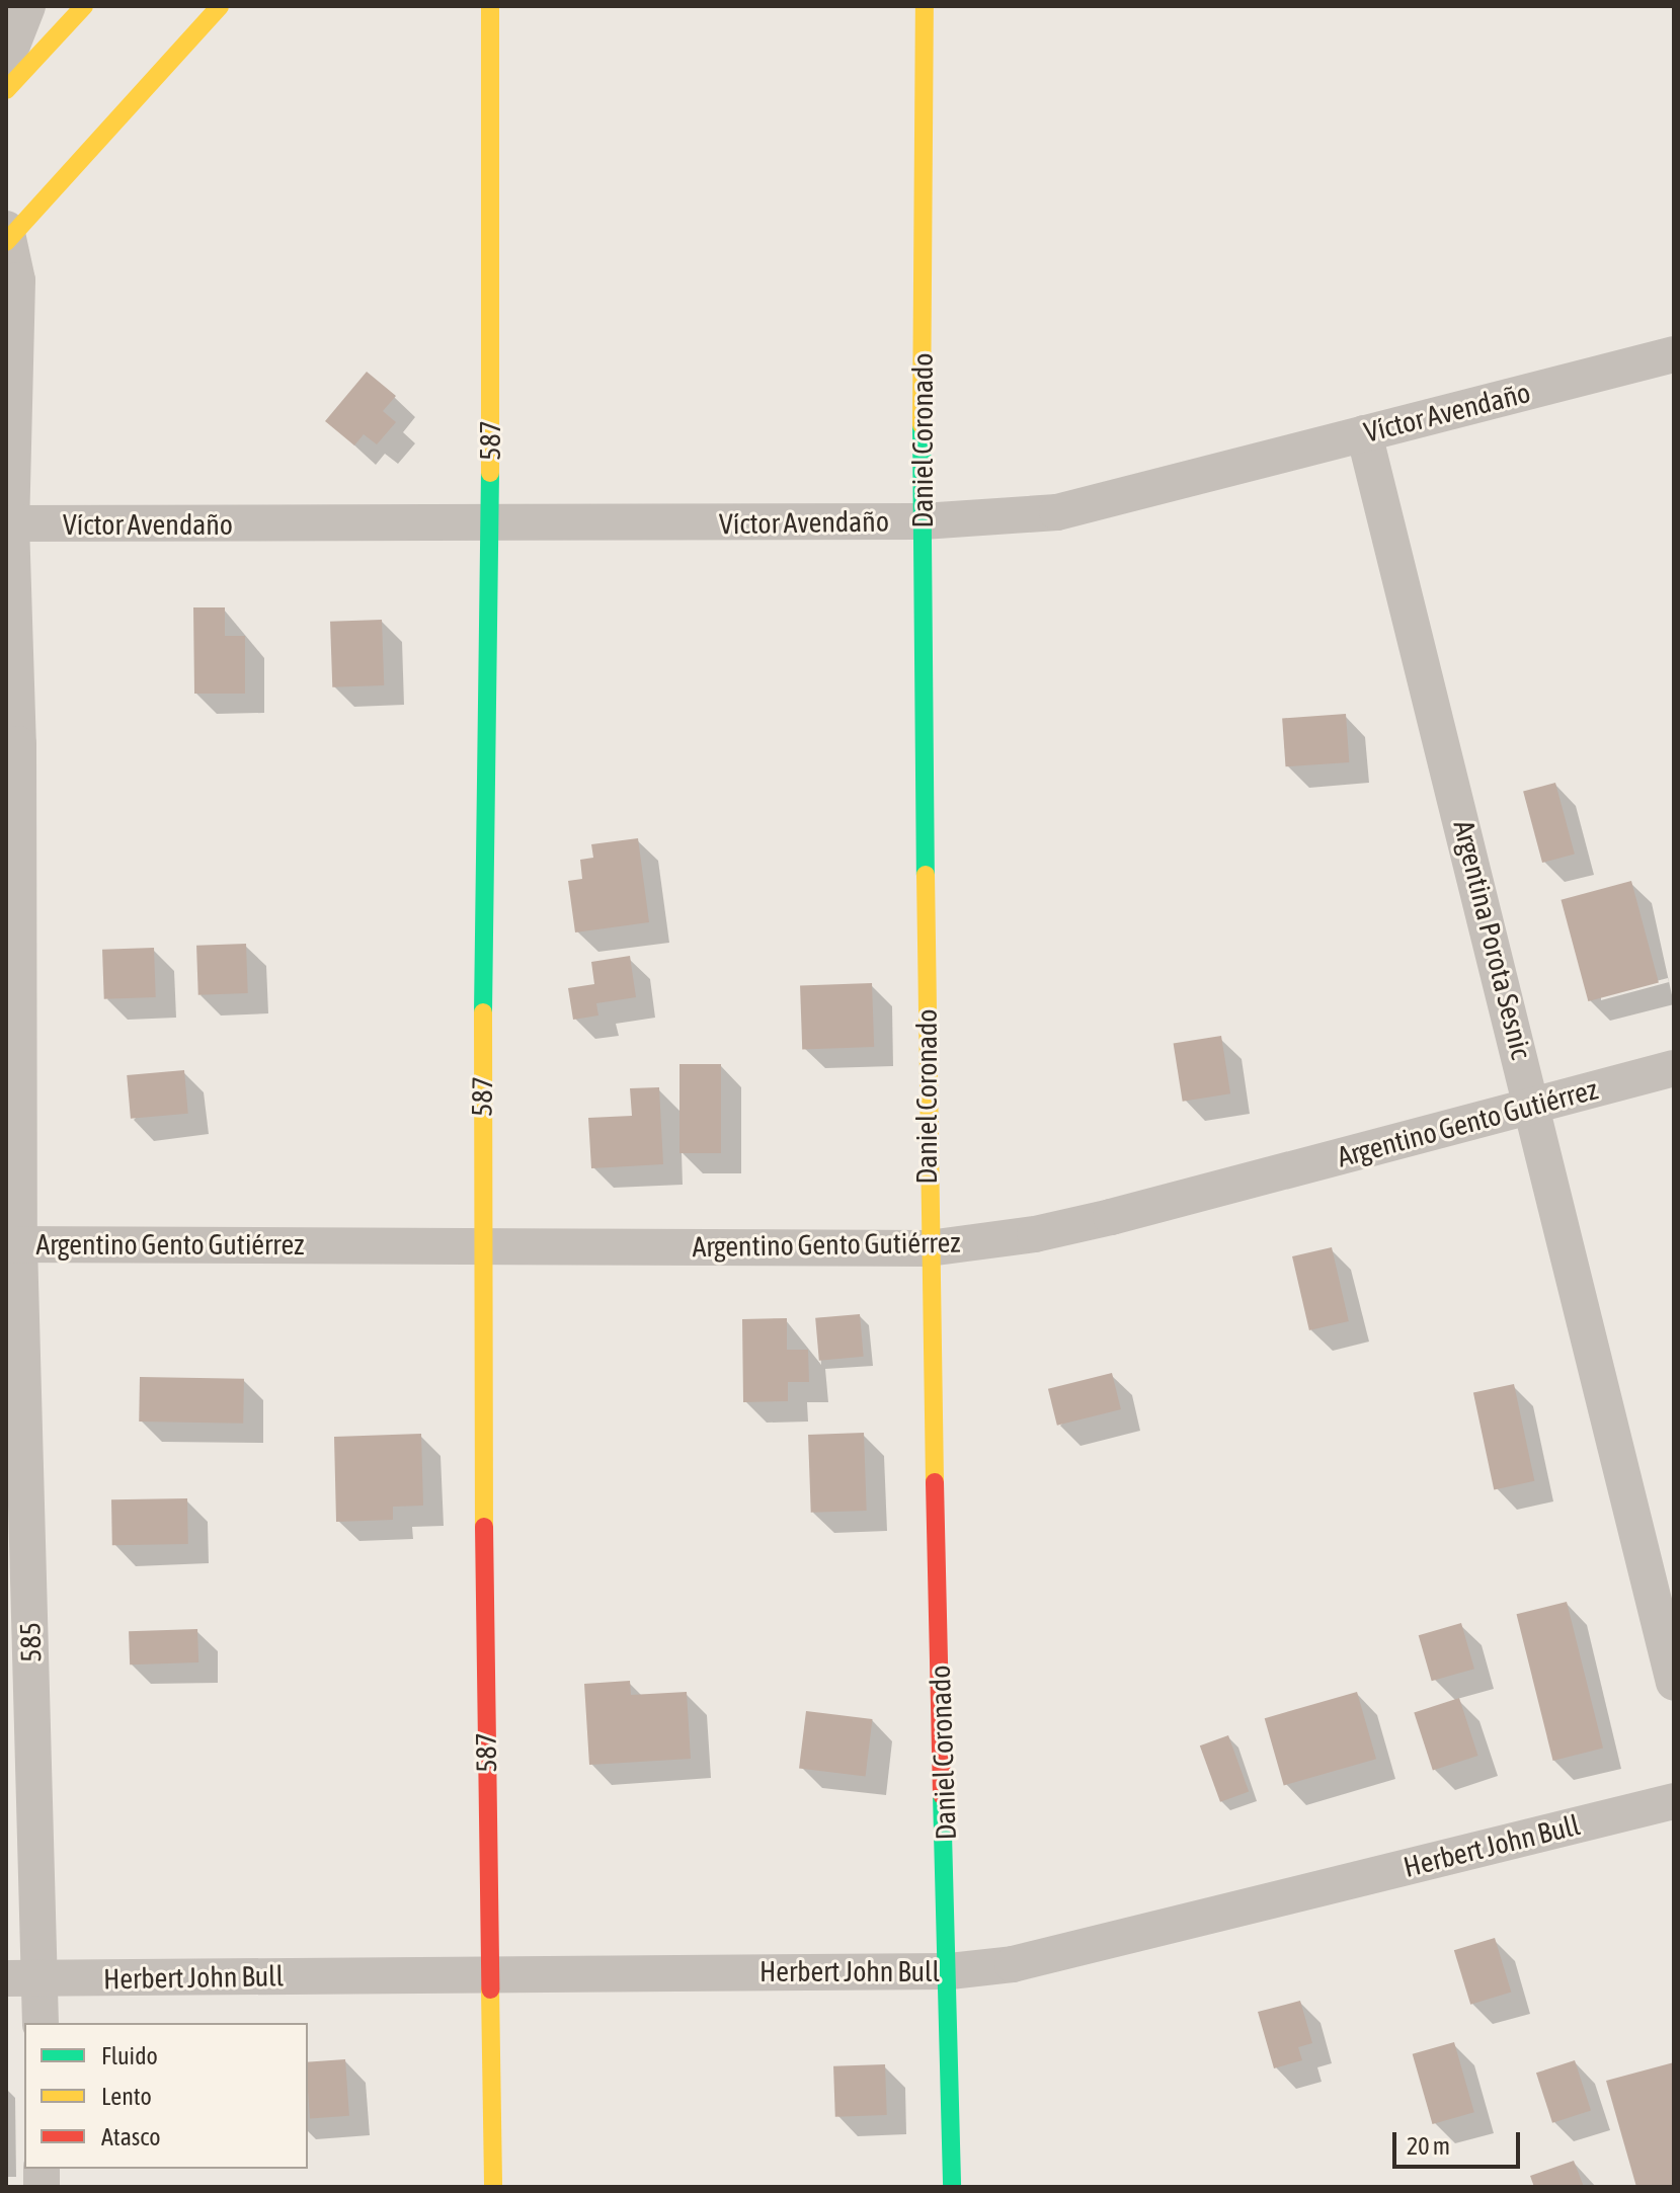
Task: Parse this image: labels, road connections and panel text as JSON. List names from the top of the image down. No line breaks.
{"streets":{"street":["Víctor Avendaño","587","Daniel Coronado","Argentina Porota Sesnic","Argentino Gento Gutiérrez","585","Herbert John Bull"]},"crossings":[["Víctor Avendaño","587"],["Víctor Avendaño","Daniel Coronado"],["Víctor Avendaño","Argentina Porota Sesnic"],["Víctor Avendaño","585"],["587","Argentino Gento Gutiérrez"],["587","Herbert John Bull"],["Daniel Coronado","Argentino Gento Gutiérrez"],["Daniel Coronado","Herbert John Bull"],["Argentina Porota Sesnic","Argentino Gento Gutiérrez"],["Argentino Gento Gutiérrez","585"],["585","Herbert John Bull"]],"legend":["Fluido","Lento","Atasco"],"scale_bar":"20 m"}
